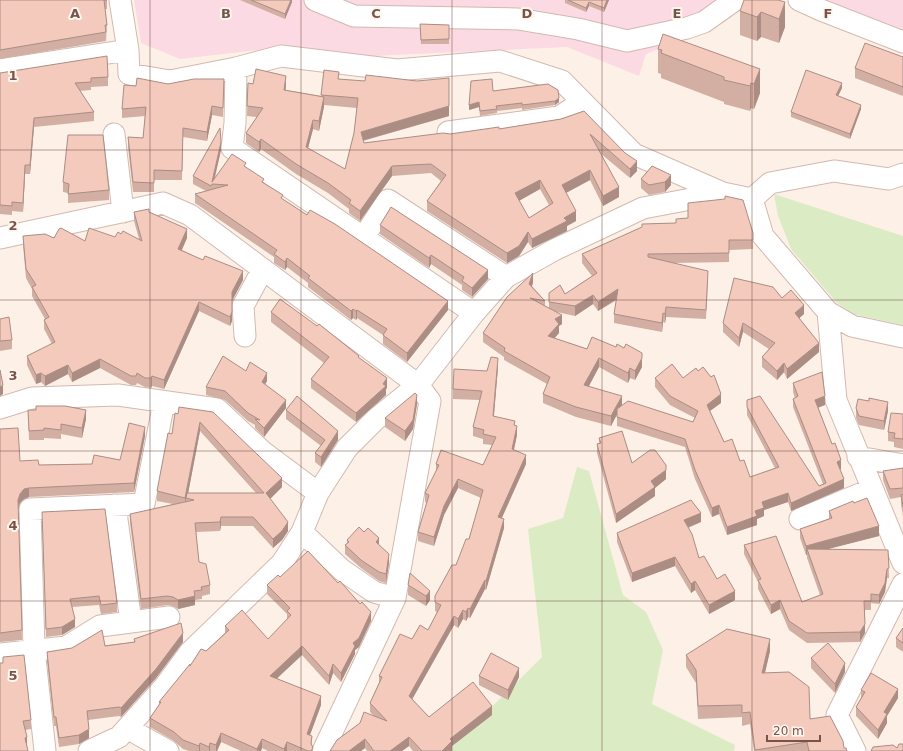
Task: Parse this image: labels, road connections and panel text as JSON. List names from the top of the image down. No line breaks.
{"scale_bar":"20 m","grid":{"columns":["A","B","C","D","E","F"],"rows":["1","2","3","4","5"]}}
